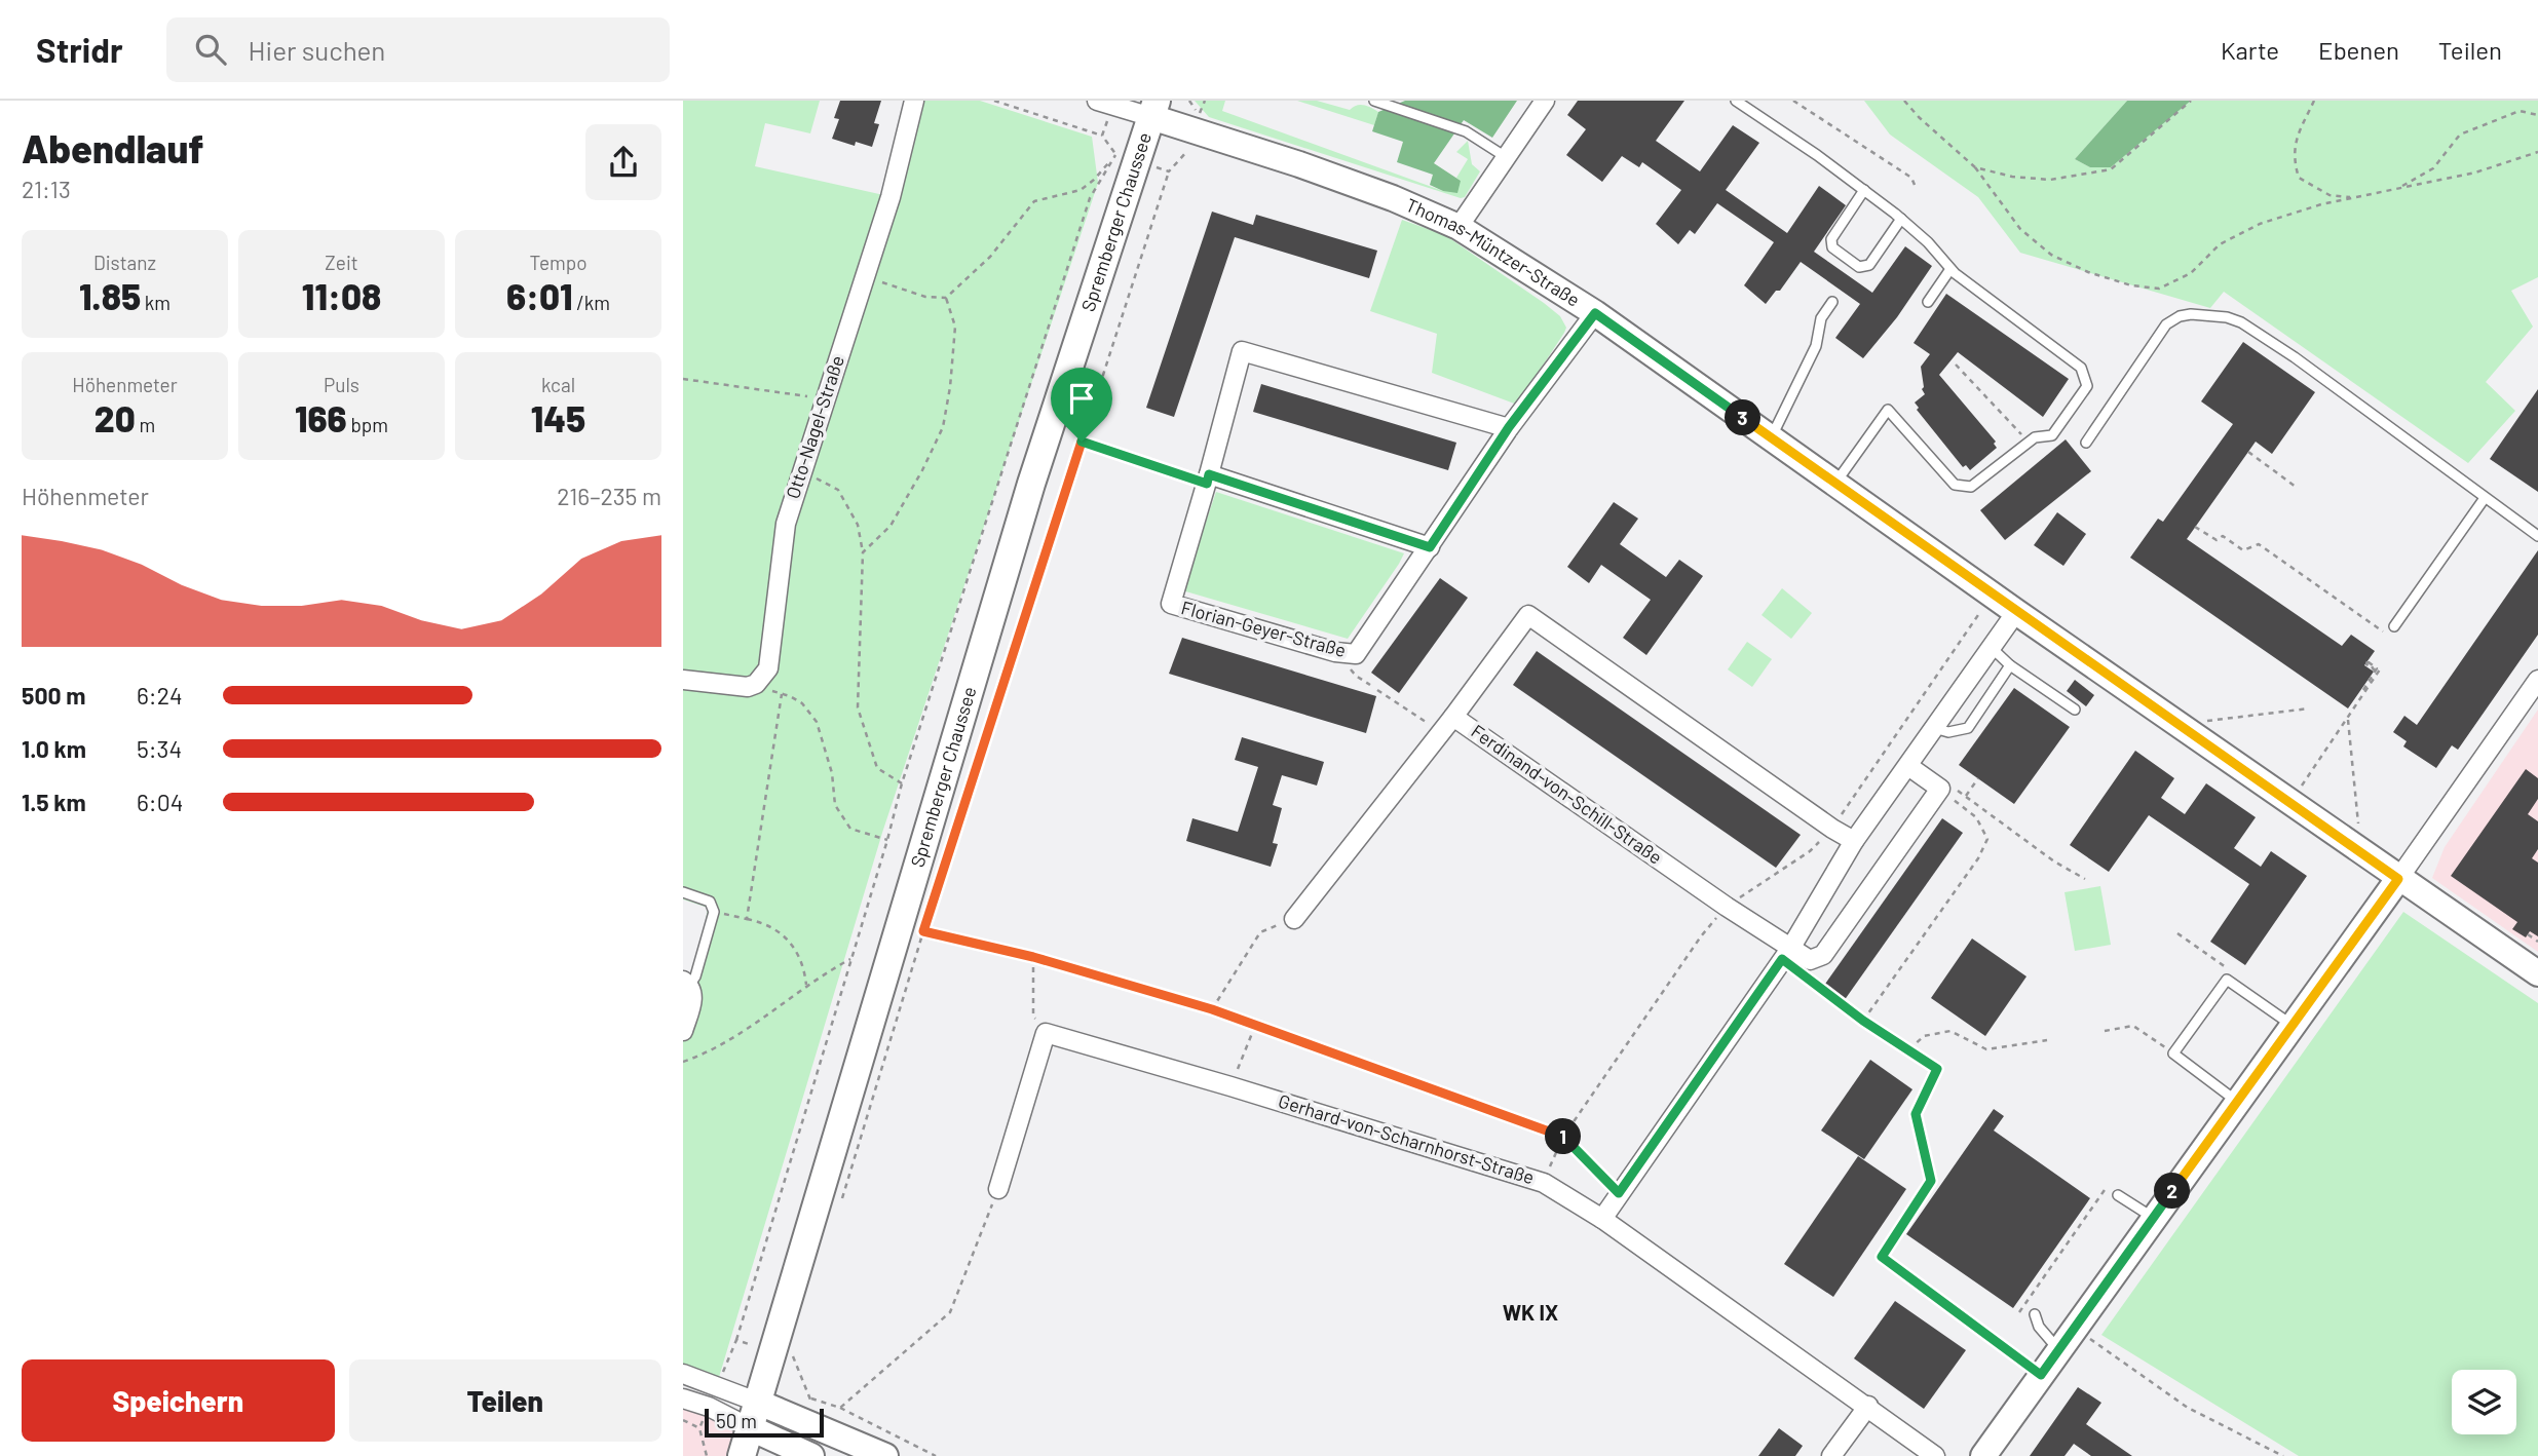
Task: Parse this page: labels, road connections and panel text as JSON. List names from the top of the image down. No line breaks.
{"streets":{"main road":["Spremberger Chaussee"],"street":["Thomas-Müntzer-Straße","Otto-Nagel-Straße","Florian-Geyer-Straße","Ferdinand-von-Schill-Straße","Gerhard-von-Scharnhorst-Straße"]},"crossings":[["Spremberger Chaussee","Thomas-Müntzer-Straße"],["Thomas-Müntzer-Straße","Florian-Geyer-Straße"]],"districts":["WK IX"],"scale_bar":"50 m","page":{"header":"Stridr","search":"Hier suchen","nav":["Karte","Ebenen","Teilen"],"heading":["Abendlauf","21:13"],"stats":[["Distanz","1.85 km"],["Zeit","11:08"],["Tempo","6:01 /km"],["Höhenmeter","20 m"],["Puls","166 bpm"],["kcal","145"]],"pins":["3","1","2"],"chart":["Höhenmeter","216–235 m"],"list":[{"name":"500 m","note":"6:24"},{"name":"1.0 km","note":"5:34"},{"name":"1.5 km","note":"6:04"}],"buttons":["Speichern","Teilen"],"scale":"50 m"}}
